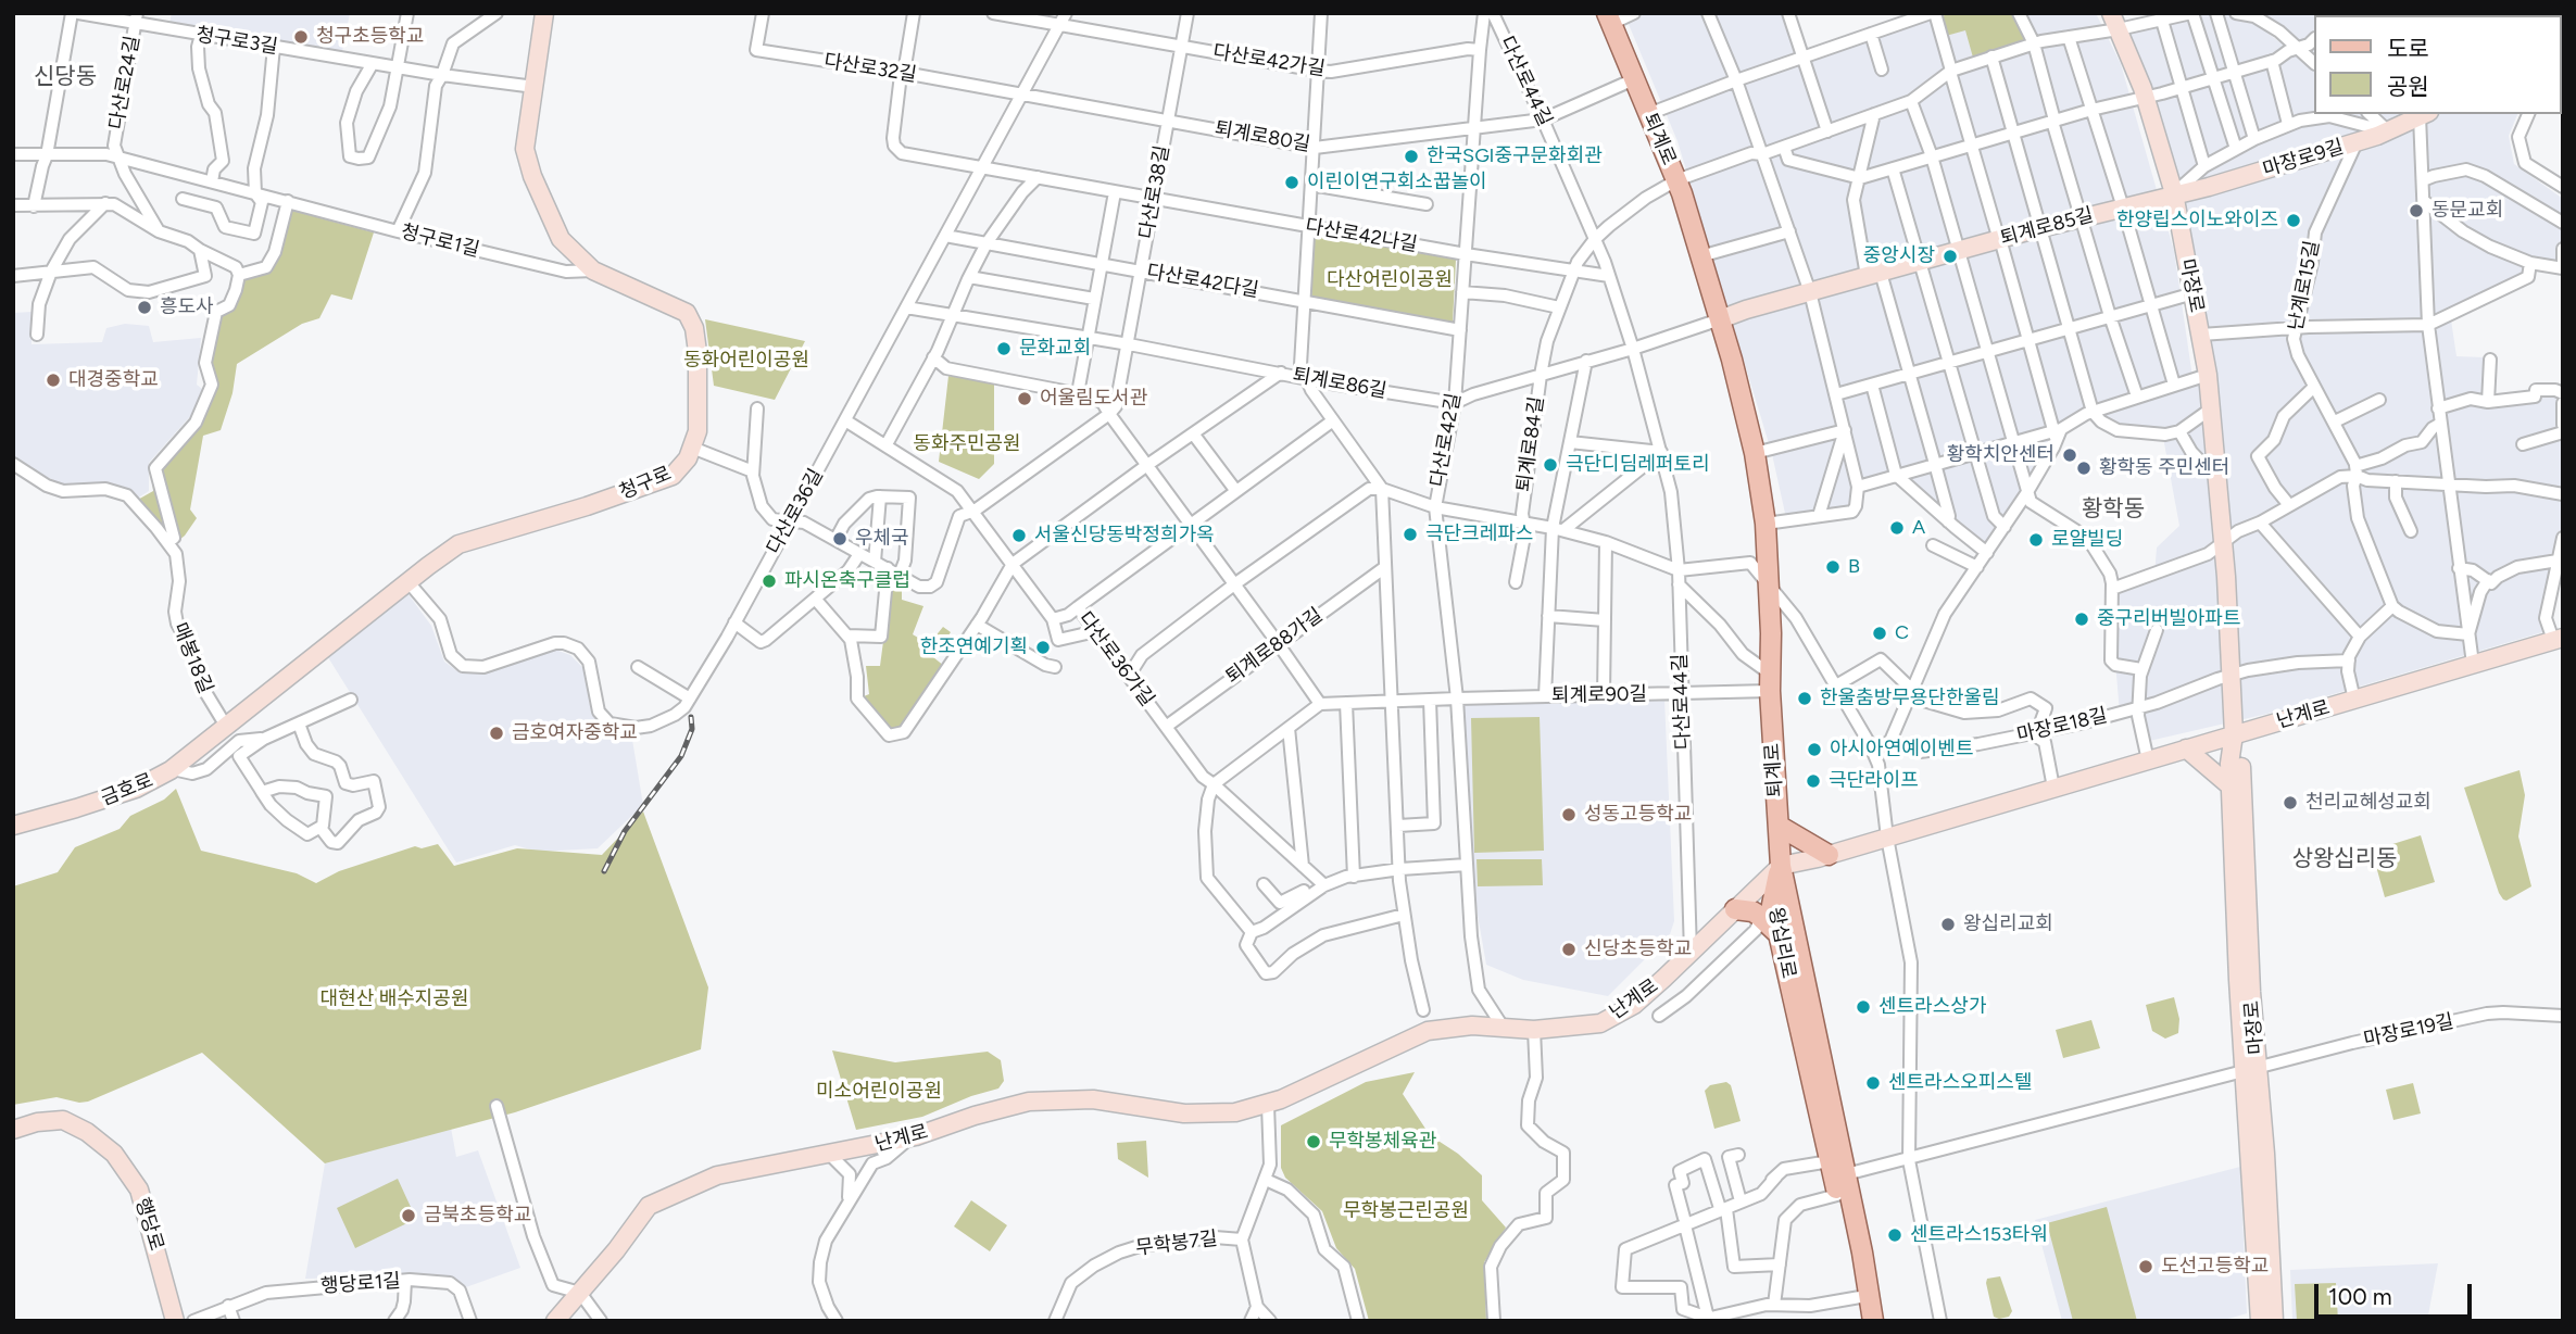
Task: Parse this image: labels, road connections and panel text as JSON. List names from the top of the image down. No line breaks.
{"streets":{"main road":["퇴계로","마장로9길","퇴계로85길","마장로","청구로","난계로","금호로","왕십리로","행당로"],"street":["청구로3길","다산로42가길","다산로32길","다산로44길","다산로24길","퇴계로80길","다산로38길","다산로42나길","청구로1길","다산로42다길","난계로15길","퇴계로86길","다산로42길","퇴계로84길","다산로36길","퇴계로88가길","매봉18길","다산로36가길","퇴계로90길","마장로18길","마장로19길","무학봉7길","행당로1길"]},"crossings":[["청구로3길","다산로24길"],["청구로3길","청구로"],["다산로42가길","다산로38길"],["다산로42가길","다산로42길"],["다산로42가길","다산로36길"],["다산로32길","퇴계로80길"],["다산로32길","다산로42나길"],["다산로32길","다산로36길"],["다산로44길","퇴계로80길"],["다산로44길","다산로42나길"],["다산로44길","퇴계로84길"],["다산로44길","퇴계로90길"],["다산로44길","난계로"],["다산로24길","청구로1길"],["퇴계로80길","퇴계로"],["퇴계로80길","다산로38길"],["퇴계로80길","다산로42길"],["퇴계로80길","다산로36길"],["퇴계로","퇴계로85길"],["퇴계로","퇴계로84길"],["퇴계로","퇴계로90길"],["퇴계로","난계로"],["퇴계로","왕십리로"],["마장로9길","퇴계로85길"],["마장로9길","마장로"],["마장로9길","난계로15길"],["다산로38길","다산로42나길"],["다산로38길","다산로42다길"],["다산로38길","퇴계로86길"],["퇴계로85길","마장로"],["다산로42나길","다산로42길"],["다산로42나길","퇴계로84길"],["다산로42나길","다산로36길"],["청구로1길","청구로"],["다산로42다길","다산로42길"],["다산로42다길","다산로36길"],["마장로","퇴계로84길"],["마장로","난계로"],["마장로","마장로18길"],["마장로","마장로19길"],["퇴계로86길","다산로42길"],["퇴계로86길","다산로36길"],["다산로42길","퇴계로90길"],["다산로42길","난계로"],["청구로","다산로36길"],["청구로","매봉18길"],["청구로","금호로"],["다산로36길","다산로36가길"],["퇴계로88가길","다산로36가길"],["매봉18길","금호로"],["난계로","왕십리로"]],"districts":["신당동","황학동","상왕십리동"],"parks":["다산어린이공원","동화어린이공원","동화주민공원","대현산 배수지공원","미소어린이공원","무학봉근린공원"],"places":["청구초등학교","한국SGI중구문화회관","이린이연구회소꿉놀이","동문교회","한양립스이노와이즈","중앙시장","흥도사","문화교회","대경중학교","어울림도서관","황학치안센터","극단디딤레퍼토리","황학동 주민센터","A","극단크레파스","서울신당동박정희가옥","우체국","로얄빌딩","B","파시온축구클럽","중구리버빌아파트","C","한조연예기획","한울춤방무용단한울림","금호여자중학교","아시아연예이벤트","극단라이프","천리교혜성교회","성동고등학교","왕십리교회","신당초등학교","센트라스상가","센트라스오피스텔","무학봉체육관","금북초등학교","센트라스153타워","도선고등학교"],"legend":["도로","공원"],"scale_bar":"100 m"}
